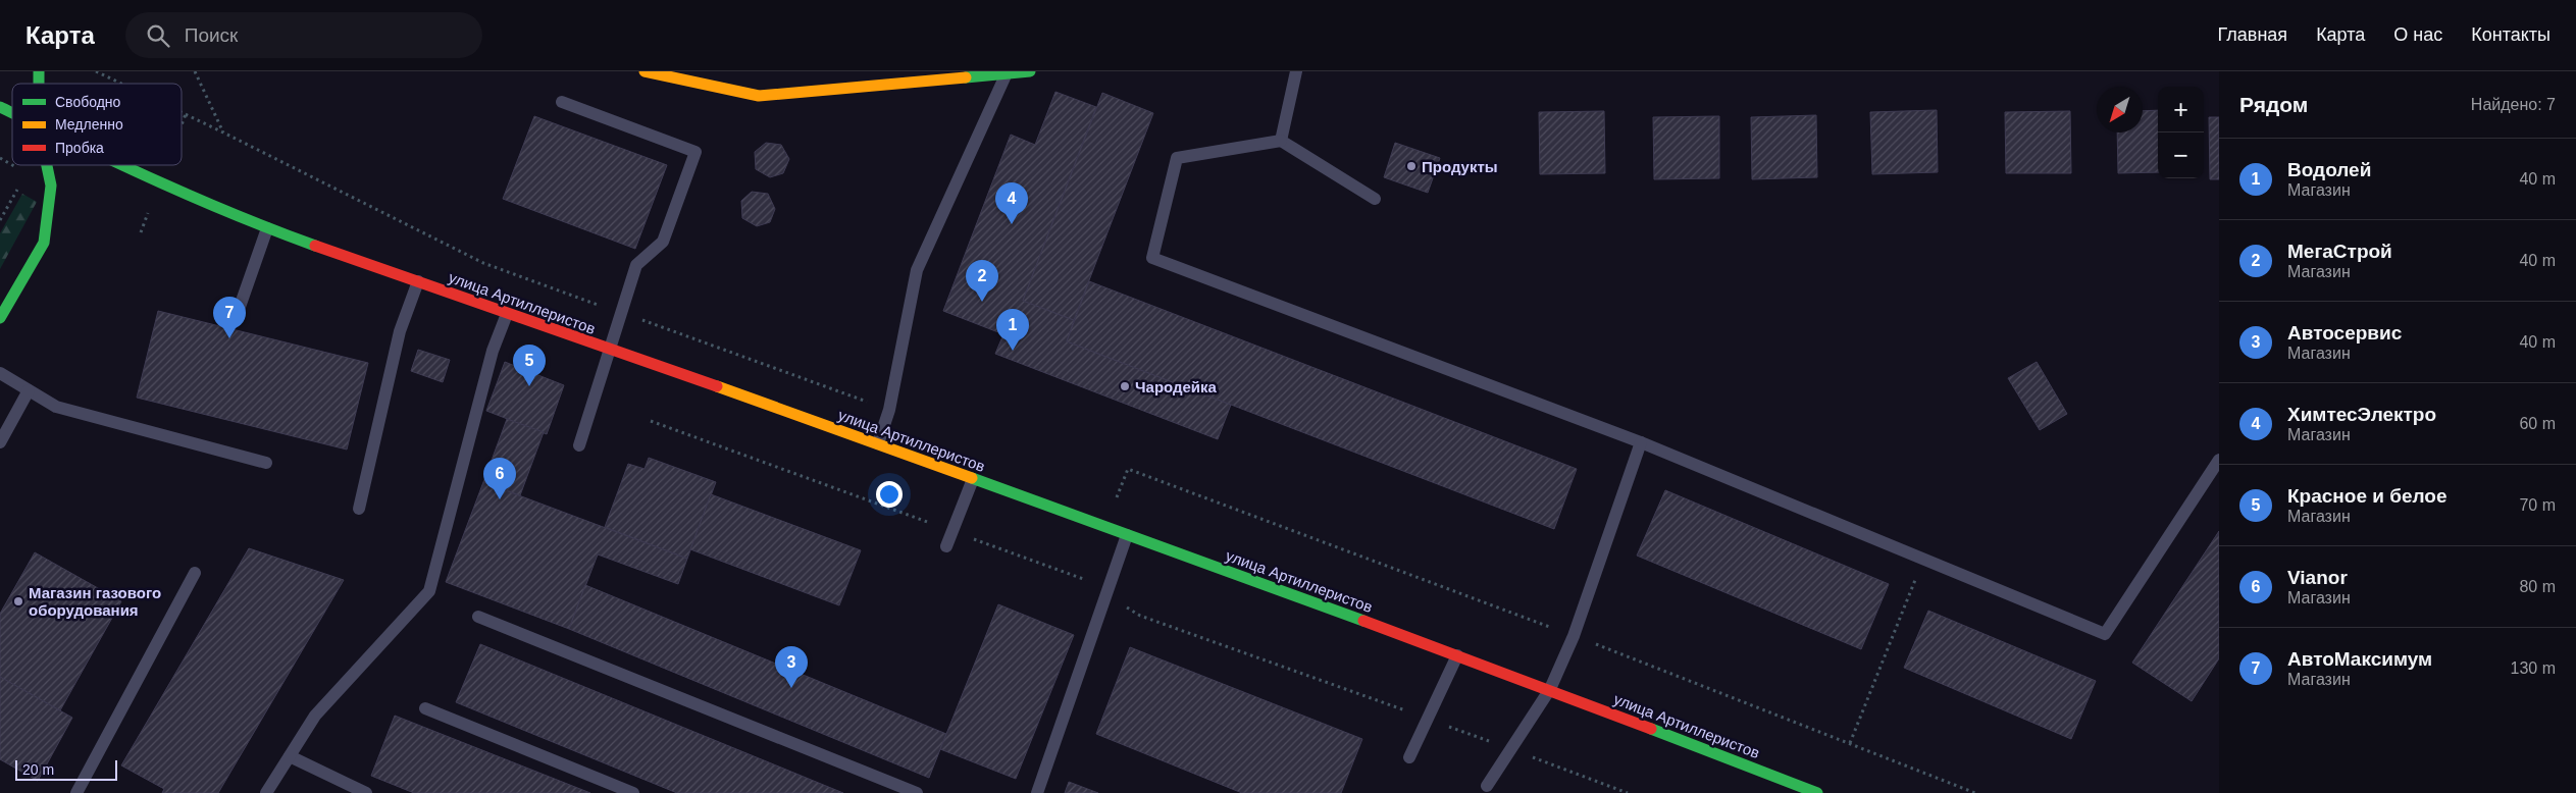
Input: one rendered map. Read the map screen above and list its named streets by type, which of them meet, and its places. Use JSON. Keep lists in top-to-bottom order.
{
  "streets": {
    "street": ["улица Артиллеристов"]
  },
  "places": ["Продукты", "Чародейка", "Магазин газового оборудования"],
  "legend": ["Свободно", "Медленно", "Пробка"],
  "scale_bar": "20 m",
  "north": "bottom left",
  "page": {
    "header": "Карта",
    "search": "Поиск",
    "nav": [
      "Главная",
      "Карта",
      "О нас",
      "Контакты"
    ],
    "heading": ["Рядом", "Найдено: 7"],
    "map_buttons": ["+", "−"],
    "list": [
      {
        "mark": "1",
        "name": "Водолей",
        "note": "Магазин",
        "value": "40 m"
      },
      {
        "mark": "2",
        "name": "МегаСтрой",
        "note": "Магазин",
        "value": "40 m"
      },
      {
        "mark": "3",
        "name": "Автосервис",
        "note": "Магазин",
        "value": "40 m"
      },
      {
        "mark": "4",
        "name": "ХимтесЭлектро",
        "note": "Магазин",
        "value": "60 m"
      },
      {
        "mark": "5",
        "name": "Красное и белое",
        "note": "Магазин",
        "value": "70 m"
      },
      {
        "mark": "6",
        "name": "Vianor",
        "note": "Магазин",
        "value": "80 m"
      },
      {
        "mark": "7",
        "name": "АвтоМаксимум",
        "note": "Магазин",
        "value": "130 m"
      }
    ],
    "pins": [
      "4",
      "2",
      "7",
      "1",
      "5",
      "6",
      "3"
    ],
    "scale": "20 m"
  }
}
